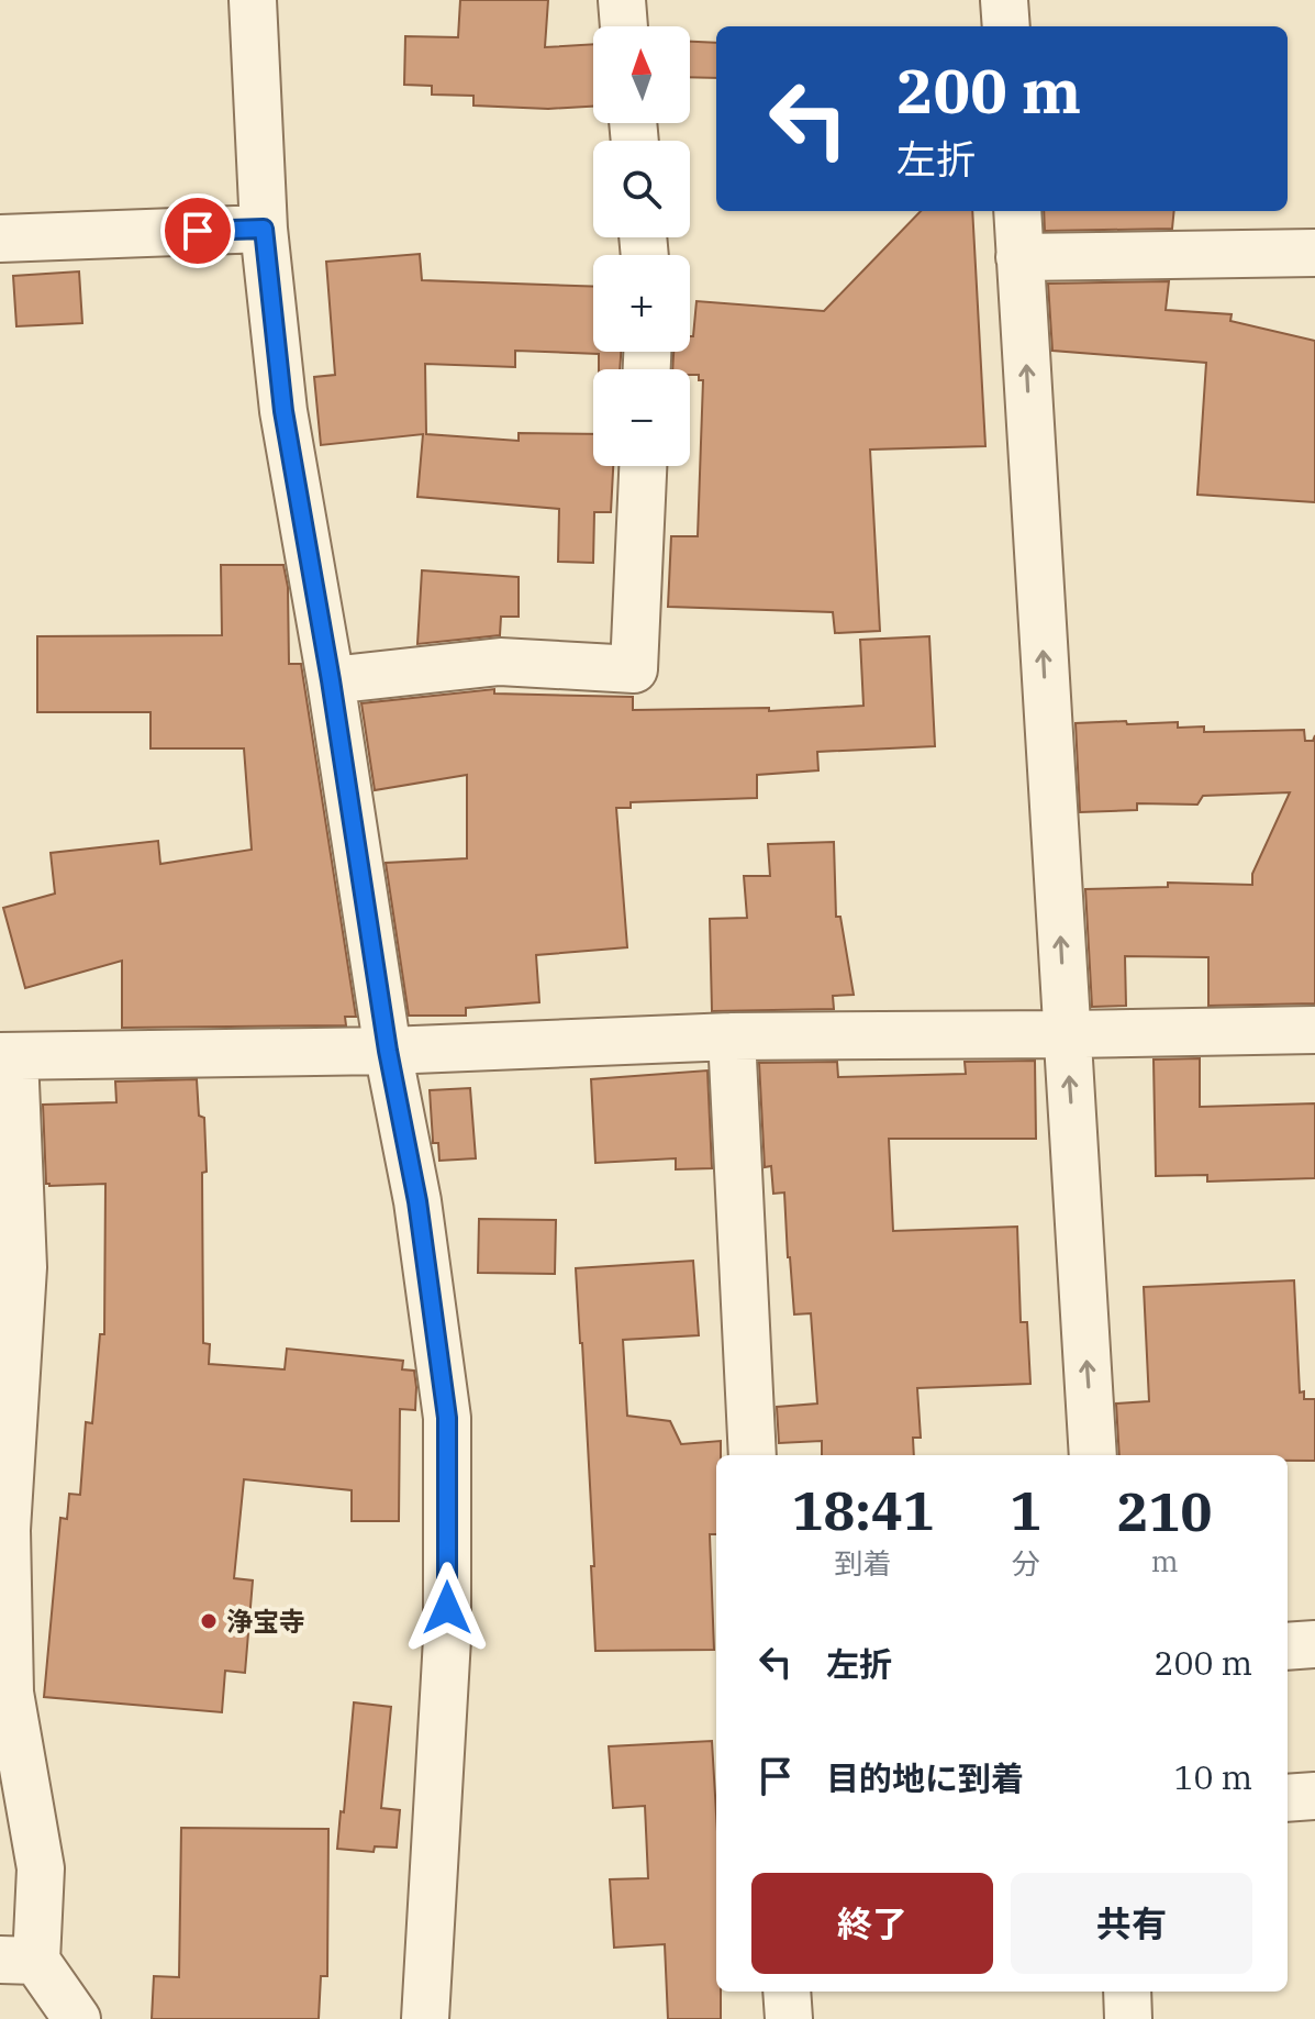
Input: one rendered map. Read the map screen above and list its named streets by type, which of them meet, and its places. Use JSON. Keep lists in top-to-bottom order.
{
  "places": ["浄宝寺"],
  "north": "top",
  "page": {
    "map_buttons": ["+", "−"],
    "turn": ["200 m", "左折"],
    "eta": [
      "18:41",
      "到着",
      "1",
      "分",
      "210",
      "m"
    ],
    "list": [
      {
        "name": "左折",
        "value": "200 m"
      },
      {
        "name": "目的地に到着",
        "value": "10 m"
      }
    ],
    "buttons": ["終了", "共有"]
  }
}
